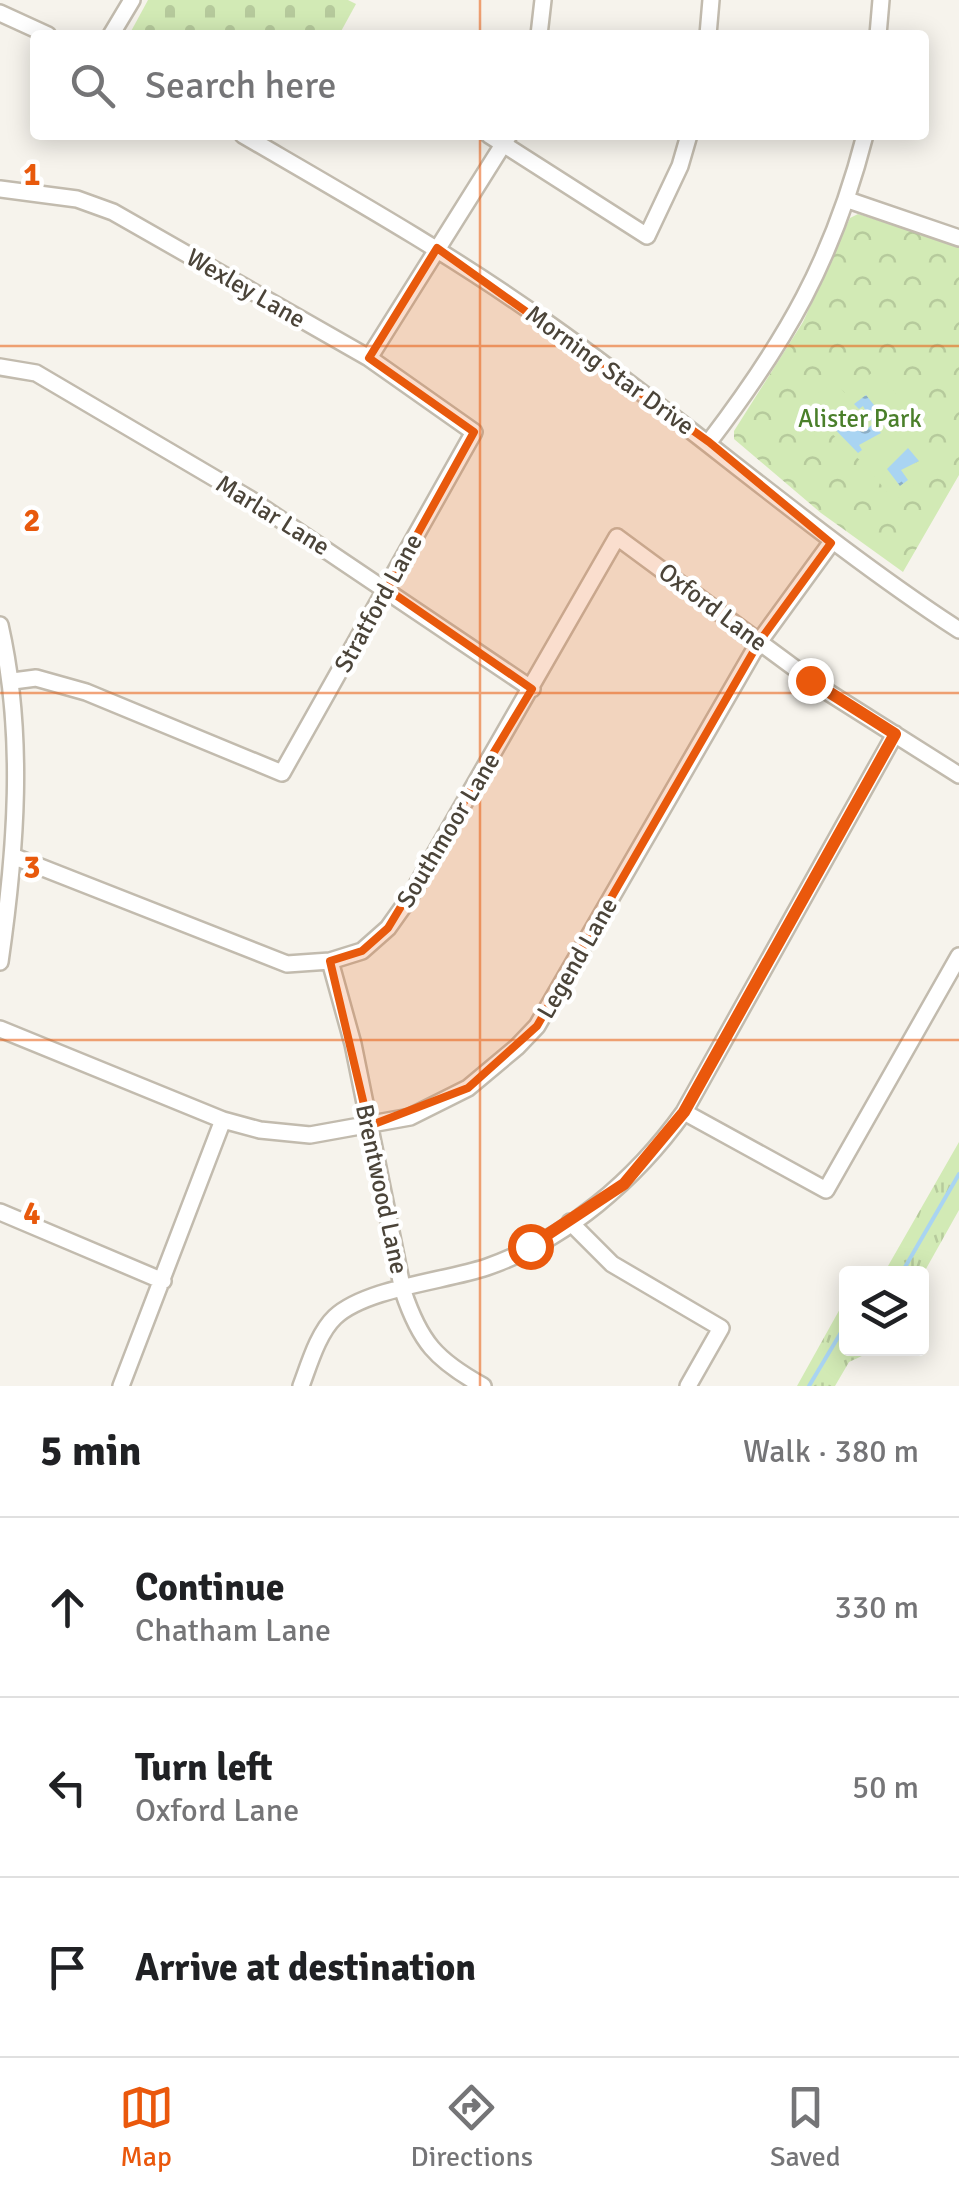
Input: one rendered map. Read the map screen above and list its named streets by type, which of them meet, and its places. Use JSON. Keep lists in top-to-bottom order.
{
  "streets": {
    "street": [
      "Wexley Lane",
      "Morning Star Drive",
      "Marlar Lane",
      "Stratford Lane",
      "Oxford Lane",
      "Southmoor Lane",
      "Legend Lane",
      "Brentwood Lane"
    ]
  },
  "crossings": [
    ["Wexley Lane", "Stratford Lane"],
    ["Morning Star Drive", "Legend Lane"],
    ["Marlar Lane", "Stratford Lane"],
    ["Marlar Lane", "Southmoor Lane"],
    ["Oxford Lane", "Southmoor Lane"],
    ["Oxford Lane", "Legend Lane"],
    ["Southmoor Lane", "Brentwood Lane"],
    ["Legend Lane", "Brentwood Lane"]
  ],
  "parks": ["Alister Park"],
  "page": {
    "search": "Search here",
    "heading": ["5 min", "Walk · 380 m"],
    "list": [
      ["Continue", "Chatham Lane", "330 m"],
      ["Turn left", "Oxford Lane", "50 m"],
      "Arrive at destination"
    ],
    "nav": ["Map", "Directions", "Saved"]
  },
  "grid": {
    "rows": [
      "1",
      "2",
      "3",
      "4"
    ]
  }
}
